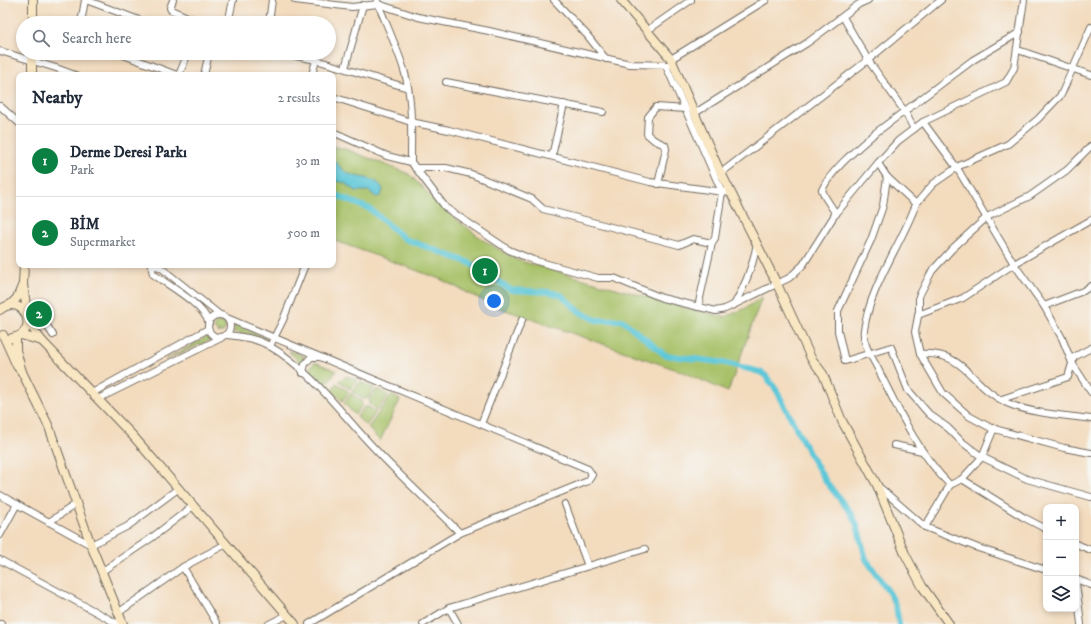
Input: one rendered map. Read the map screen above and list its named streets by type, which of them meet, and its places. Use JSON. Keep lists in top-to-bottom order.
{
  "page": {
    "search": "Search here",
    "heading": ["Nearby", "2 results"],
    "list": [
      {
        "mark": "1",
        "name": "Derme Deresi Parkı",
        "note": "Park",
        "value": "30 m"
      },
      {
        "mark": "2",
        "name": "BİM",
        "note": "Supermarket",
        "value": "500 m"
      }
    ],
    "pins": ["1", "2"],
    "map_buttons": ["+", "−"]
  }
}
